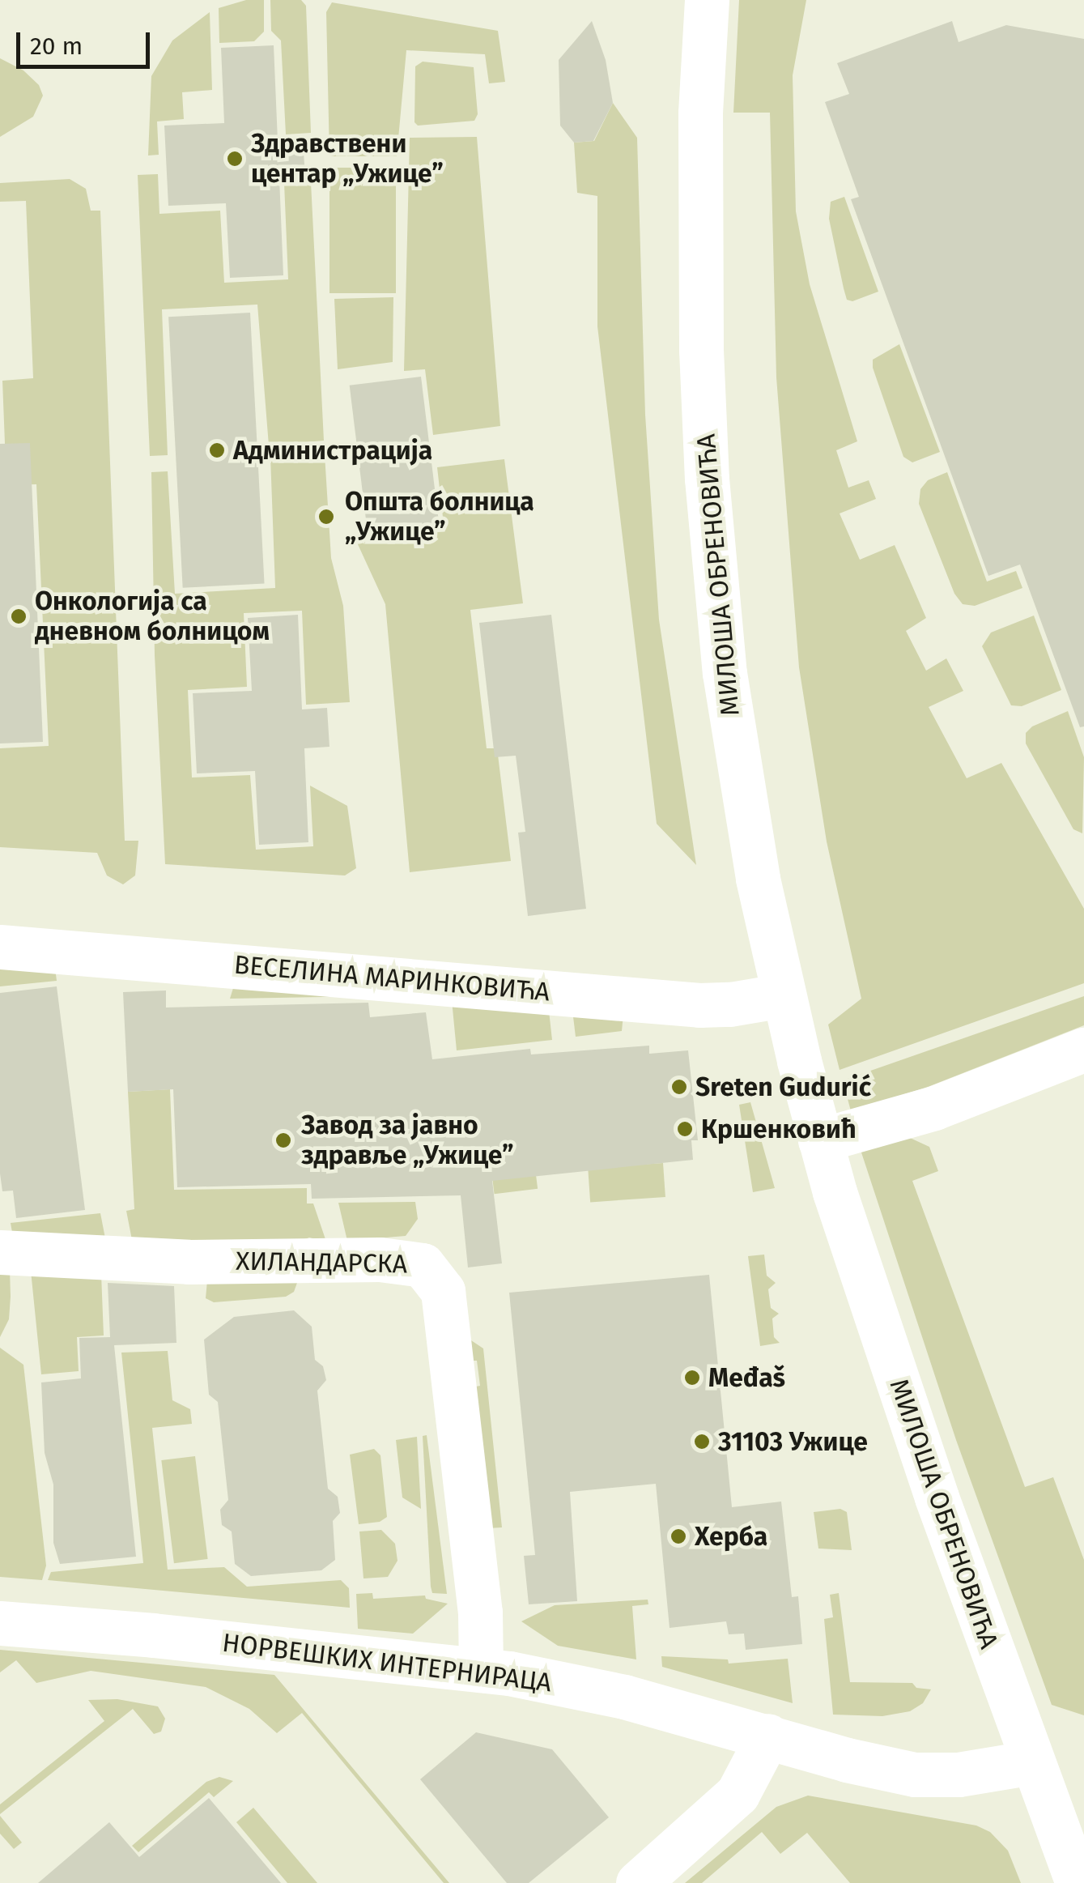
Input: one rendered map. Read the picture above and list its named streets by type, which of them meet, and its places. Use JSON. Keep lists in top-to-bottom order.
{
  "streets": {
    "street": [
      "МИЛОША ОБРЕНОВИЋА",
      "ВЕСЕЛИНА МАРИНКОВИЋА",
      "ХИЛАНДАРСКА",
      "НОРВЕШКИХ ИНТЕРНИРАЦА"
    ]
  },
  "crossings": [
    ["МИЛОША ОБРЕНОВИЋА", "ВЕСЕЛИНА МАРИНКОВИЋА"],
    ["МИЛОША ОБРЕНОВИЋА", "НОРВЕШКИХ ИНТЕРНИРАЦА"],
    ["ХИЛАНДАРСКА", "НОРВЕШКИХ ИНТЕРНИРАЦА"]
  ],
  "places": [
    "Здравствени центар „Ужице”",
    "Администрација",
    "Општа болница „Ужице”",
    "Онкологија са дневном болницом",
    "Sreten Gudurić",
    "Кршенковић",
    "Завод за јавно здравље „Ужице”",
    "Međaš",
    "31103 Ужице",
    "Херба"
  ],
  "scale_bar": "20 m"
}
